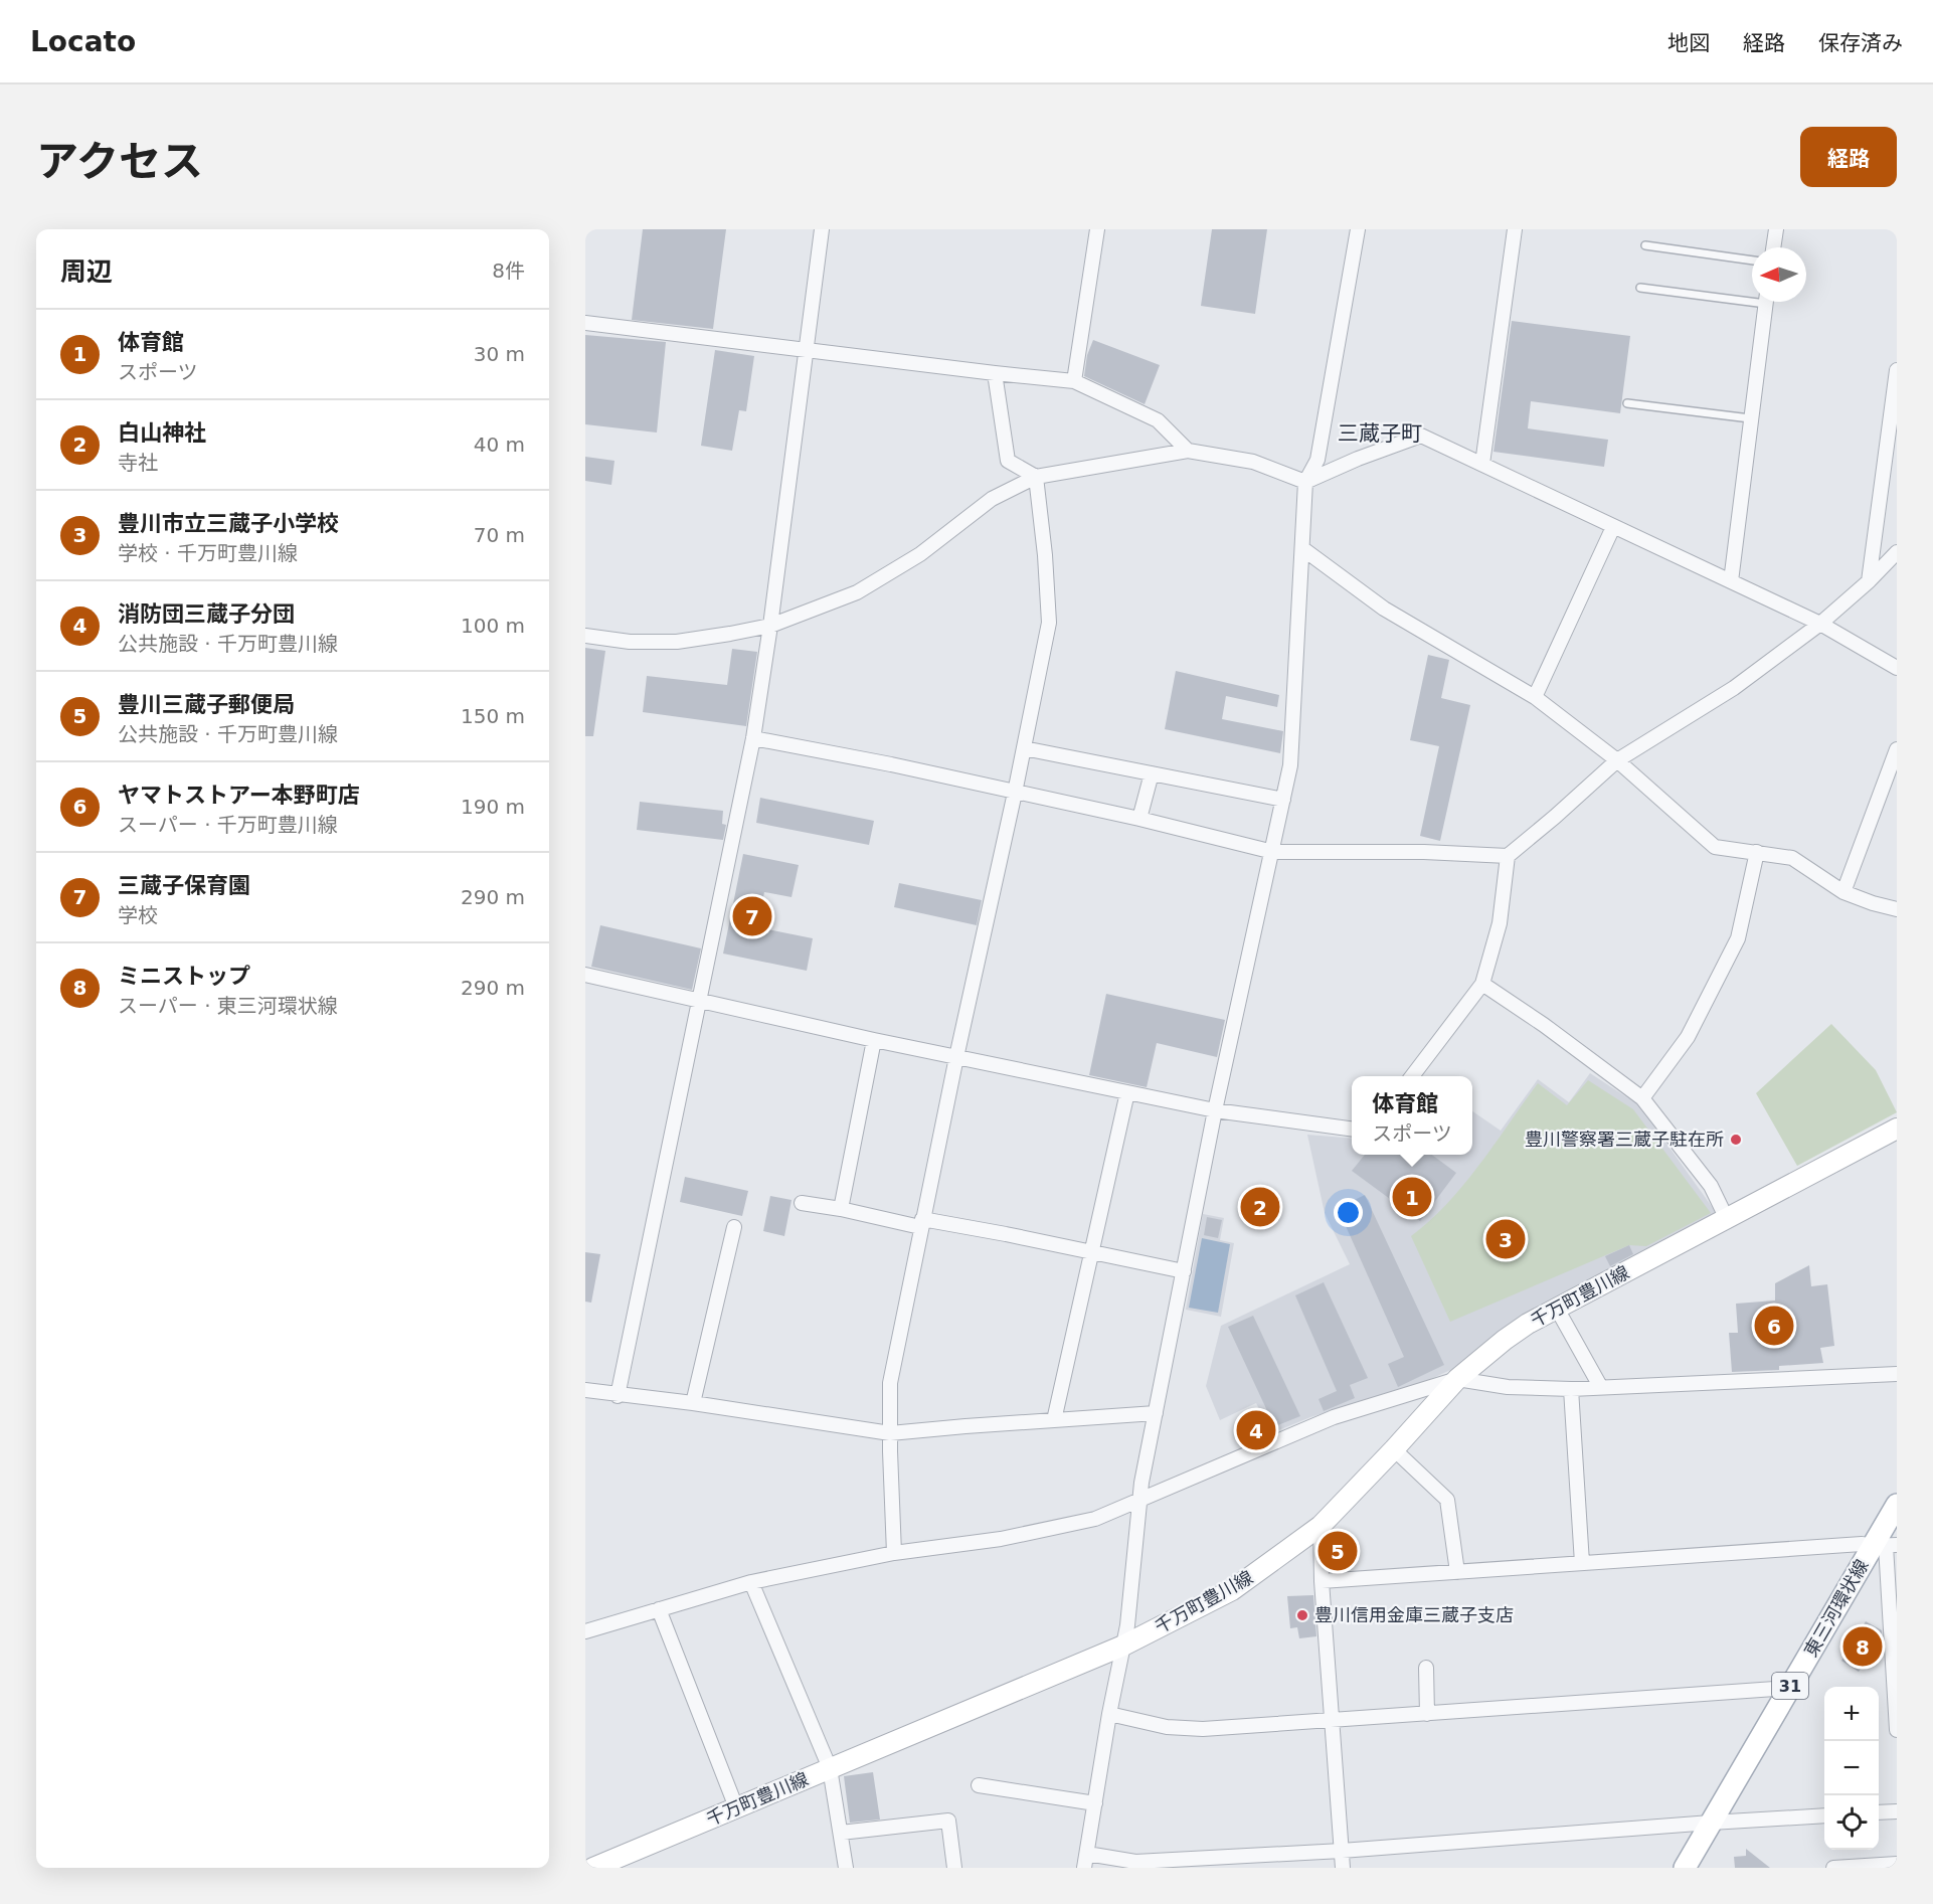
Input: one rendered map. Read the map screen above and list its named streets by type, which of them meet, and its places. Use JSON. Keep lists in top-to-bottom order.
{
  "streets": {
    "main road": ["千万町豊川線", "東三河環状線", "31"]
  },
  "districts": ["三蔵子町"],
  "places": ["豊川警察署三蔵子駐在所", "豊川信用金庫三蔵子支店"],
  "north": "left",
  "page": {
    "header": "Locato",
    "nav": ["地図", "経路", "保存済み"],
    "title": "アクセス",
    "buttons": "経路",
    "heading": ["周辺", "8件"],
    "list": [
      {
        "mark": "1",
        "name": "体育館",
        "note": "スポーツ",
        "value": "30 m"
      },
      {
        "mark": "2",
        "name": "白山神社",
        "note": "寺社",
        "value": "40 m"
      },
      {
        "mark": "3",
        "name": "豊川市立三蔵子小学校",
        "note": "学校 · 千万町豊川線",
        "value": "70 m"
      },
      {
        "mark": "4",
        "name": "消防団三蔵子分団",
        "note": "公共施設 · 千万町豊川線",
        "value": "100 m"
      },
      {
        "mark": "5",
        "name": "豊川三蔵子郵便局",
        "note": "公共施設 · 千万町豊川線",
        "value": "150 m"
      },
      {
        "mark": "6",
        "name": "ヤマトストアー本野町店",
        "note": "スーパー · 千万町豊川線",
        "value": "190 m"
      },
      {
        "mark": "7",
        "name": "三蔵子保育園",
        "note": "学校",
        "value": "290 m"
      },
      {
        "mark": "8",
        "name": "ミニストップ",
        "note": "スーパー · 東三河環状線",
        "value": "290 m"
      }
    ],
    "pins": [
      "7",
      "1",
      "2",
      "3",
      "6",
      "4",
      "5",
      "8"
    ],
    "popup": ["体育館", "スポーツ"],
    "map_buttons": ["+", "−"]
  }
}
